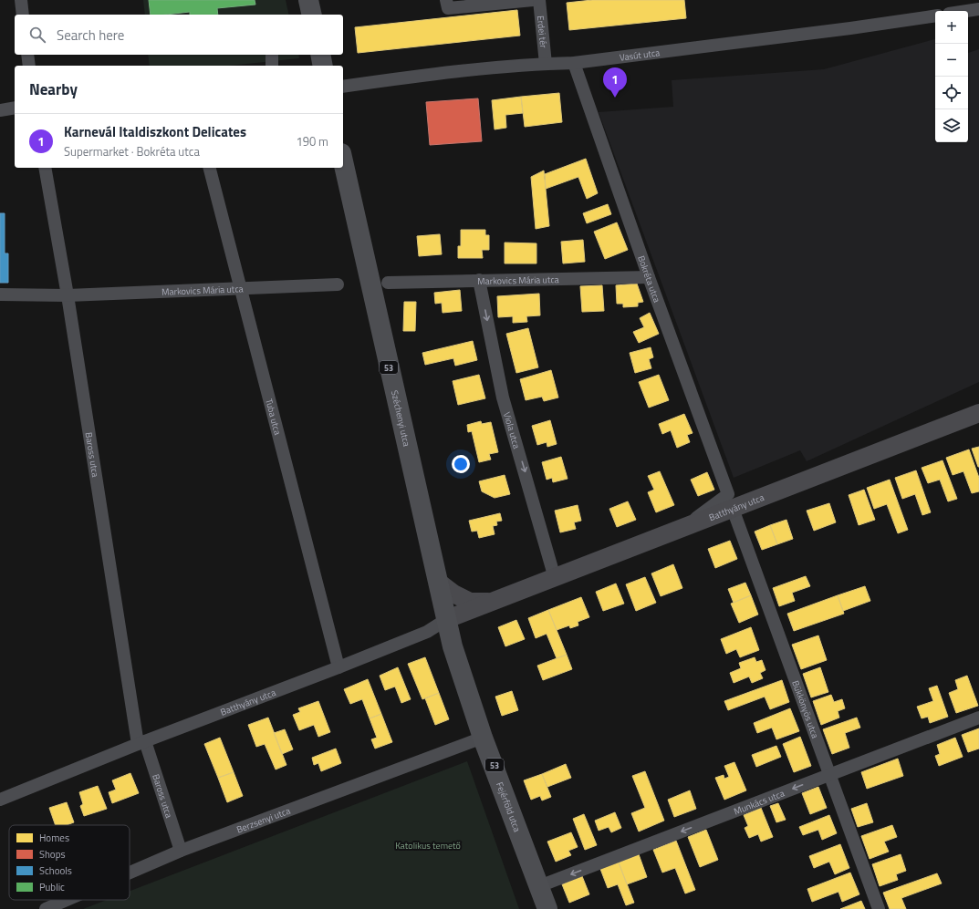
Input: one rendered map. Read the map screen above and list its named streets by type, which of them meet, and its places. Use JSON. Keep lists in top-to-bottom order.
{
  "streets": {
    "main road": [
      "53",
      "Széchenyi utca",
      "Batthyány utca",
      "Fejérföld utca"
    ],
    "street": [
      "Erdei tér",
      "Vasút utca",
      "Bokréta utca",
      "Markovics Mária utca",
      "Tuba utca",
      "Viola utca",
      "Baross utca",
      "Bükkönyös utca",
      "Munkács utca",
      "Berzsenyi utca"
    ]
  },
  "crossings": [
    ["Erdei tér", "Vasút utca"],
    ["Vasút utca", "Bokréta utca"],
    ["Bokréta utca", "Markovics Mária utca"],
    ["Bokréta utca", "Batthyány utca"],
    ["Bokréta utca", "Bükkönyös utca"],
    ["Markovics Mária utca", "Tuba utca"],
    ["Markovics Mária utca", "Viola utca"],
    ["Markovics Mária utca", "Baross utca"],
    ["Tuba utca", "Batthyány utca"],
    ["Széchenyi utca", "Batthyány utca"],
    ["Széchenyi utca", "Fejérföld utca"],
    ["Viola utca", "Batthyány utca"],
    ["Baross utca", "Batthyány utca"],
    ["Baross utca", "Berzsenyi utca"],
    ["Batthyány utca", "Bükkönyös utca"],
    ["Batthyány utca", "Fejérföld utca"],
    ["Bükkönyös utca", "Munkács utca"],
    ["Munkács utca", "Fejérföld utca"],
    ["Fejérföld utca", "Berzsenyi utca"]
  ],
  "one_way": ["Viola utca", "Munkács utca"],
  "parks": ["Katolikus temető"],
  "legend": [
    "Homes",
    "Shops",
    "Schools",
    "Public"
  ],
  "page": {
    "map_buttons": ["+", "−"],
    "search": "Search here",
    "heading": "Nearby",
    "pins": "1",
    "list": [
      {
        "mark": "1",
        "name": "Karnevál Italdiszkont Delicates",
        "note": "Supermarket · Bokréta utca",
        "value": "190 m"
      }
    ]
  }
}
